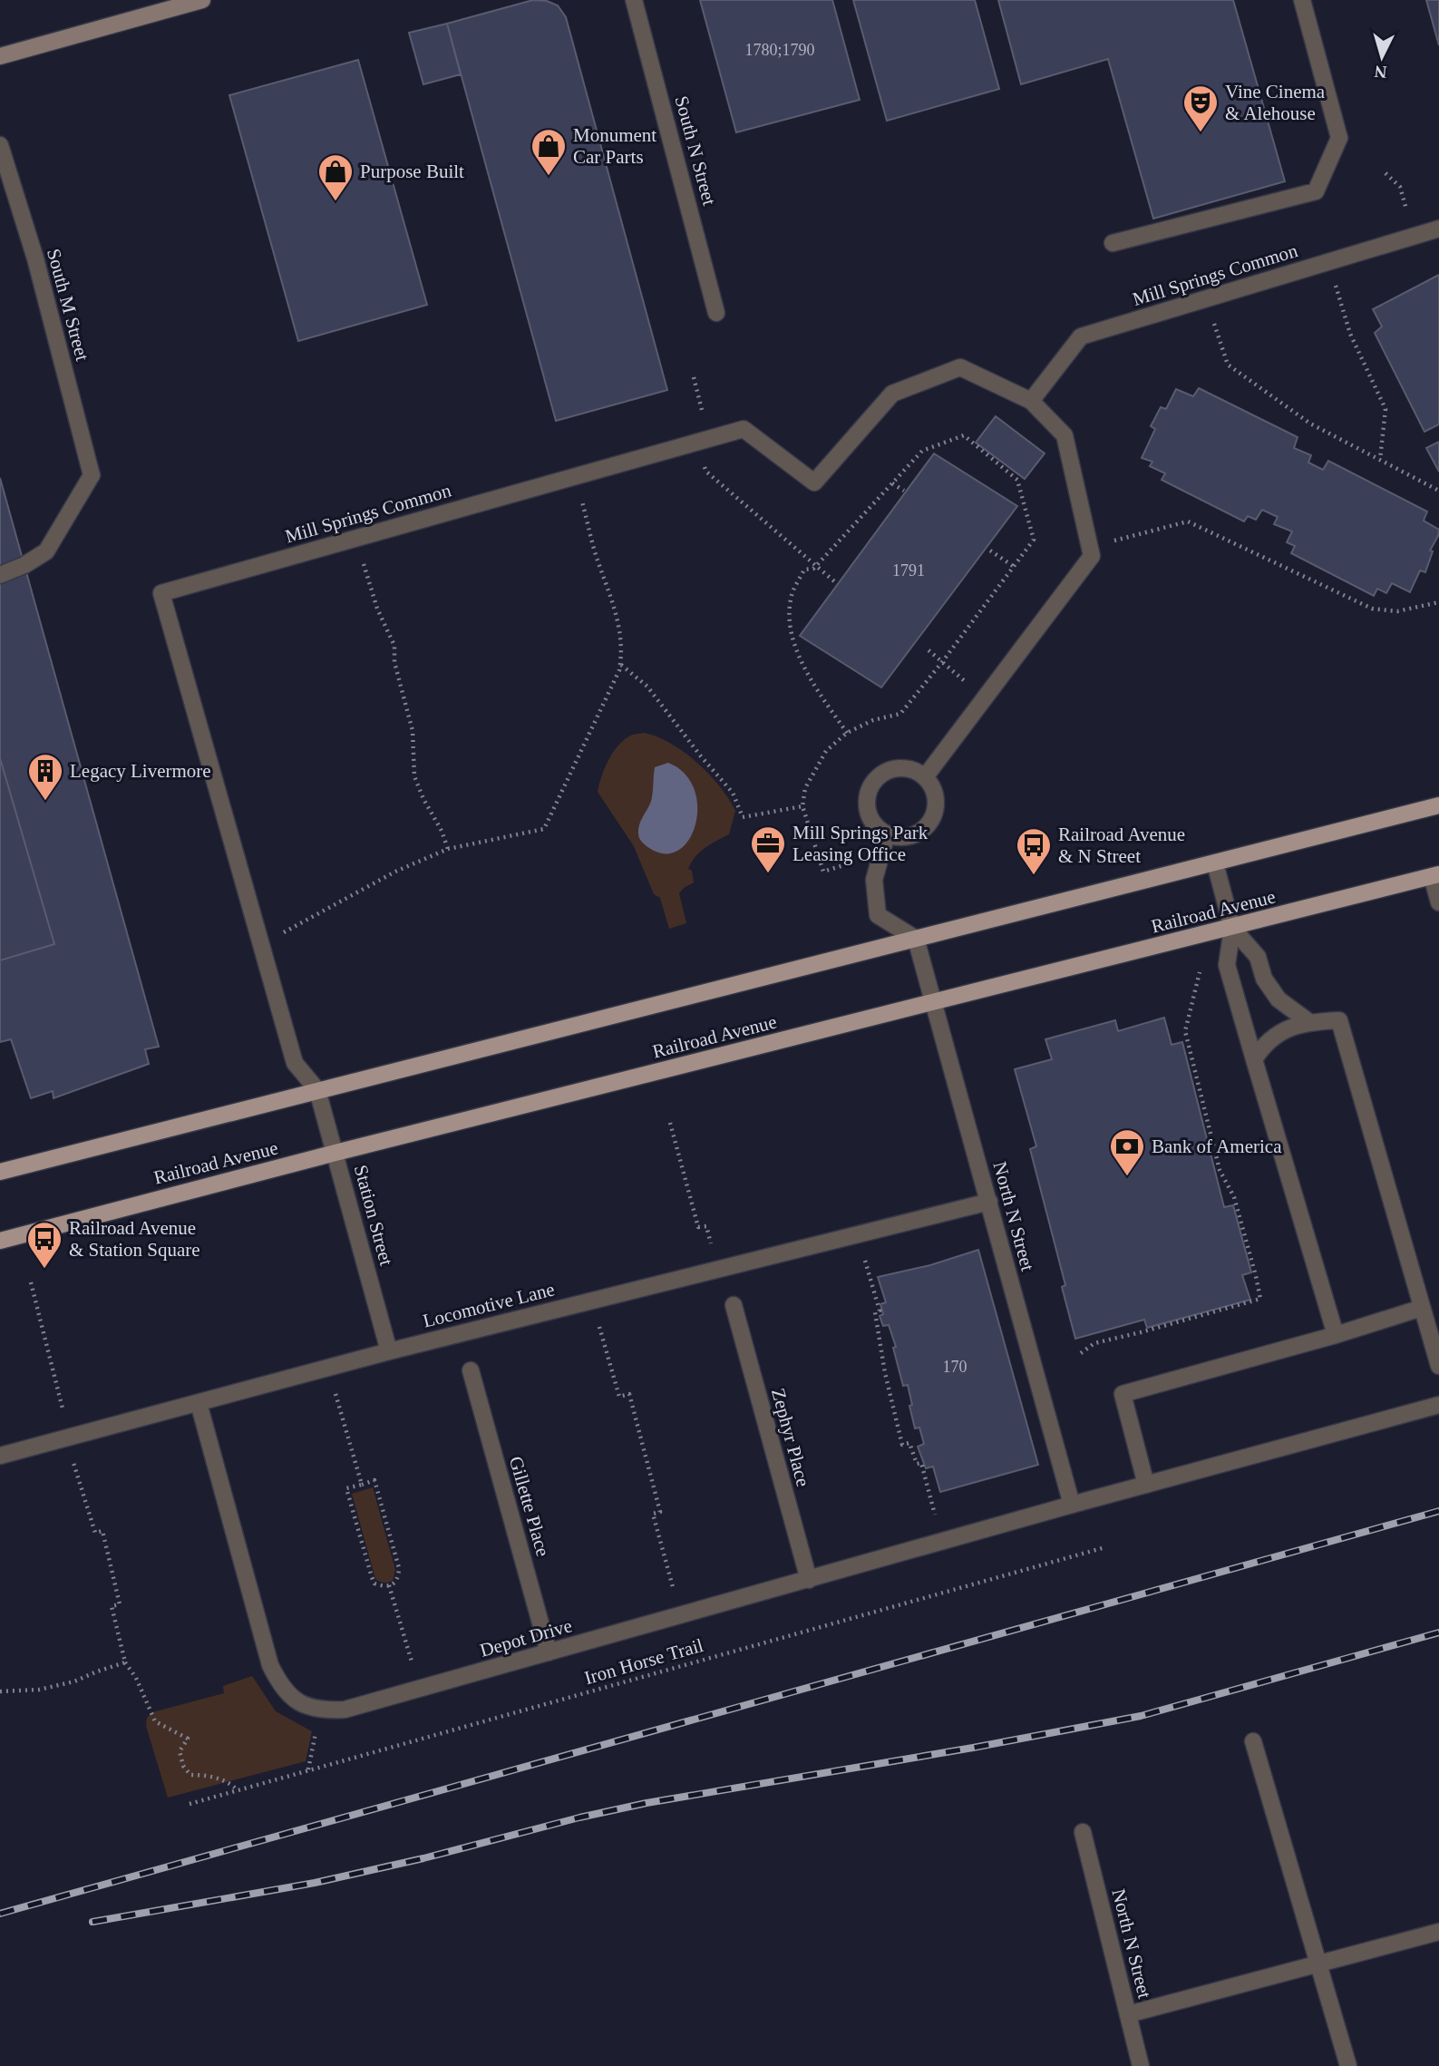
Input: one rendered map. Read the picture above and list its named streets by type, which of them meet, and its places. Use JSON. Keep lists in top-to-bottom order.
{
  "streets": {
    "main road": ["Railroad Avenue"],
    "street": [
      "South N Street",
      "Mill Springs Common",
      "South M Street",
      "Station Street",
      "North N Street",
      "Locomotive Lane",
      "Zephyr Place",
      "Gillette Place",
      "Depot Drive"
    ],
    "path": ["Iron Horse Trail"]
  },
  "crossings": [
    ["Mill Springs Common", "Station Street"],
    ["Railroad Avenue", "Station Street"],
    ["Railroad Avenue", "North N Street"],
    ["Station Street", "Locomotive Lane"],
    ["North N Street", "Locomotive Lane"],
    ["North N Street", "Depot Drive"],
    ["Locomotive Lane", "Depot Drive"],
    ["Zephyr Place", "Depot Drive"],
    ["Gillette Place", "Depot Drive"]
  ],
  "places": {
    "theatre": ["Vine Cinema & Alehouse"],
    "shop": ["Monument Car Parts", "Purpose Built"],
    "building": ["Legacy Livermore"],
    "office": ["Mill Springs Park Leasing Office"],
    "bus stop": ["Railroad Avenue & N Street", "Railroad Avenue & Station Square"],
    "bank": ["Bank of America"]
  },
  "house_numbers": ["1780;1790", "1791", "170"],
  "north": "bottom"
}
